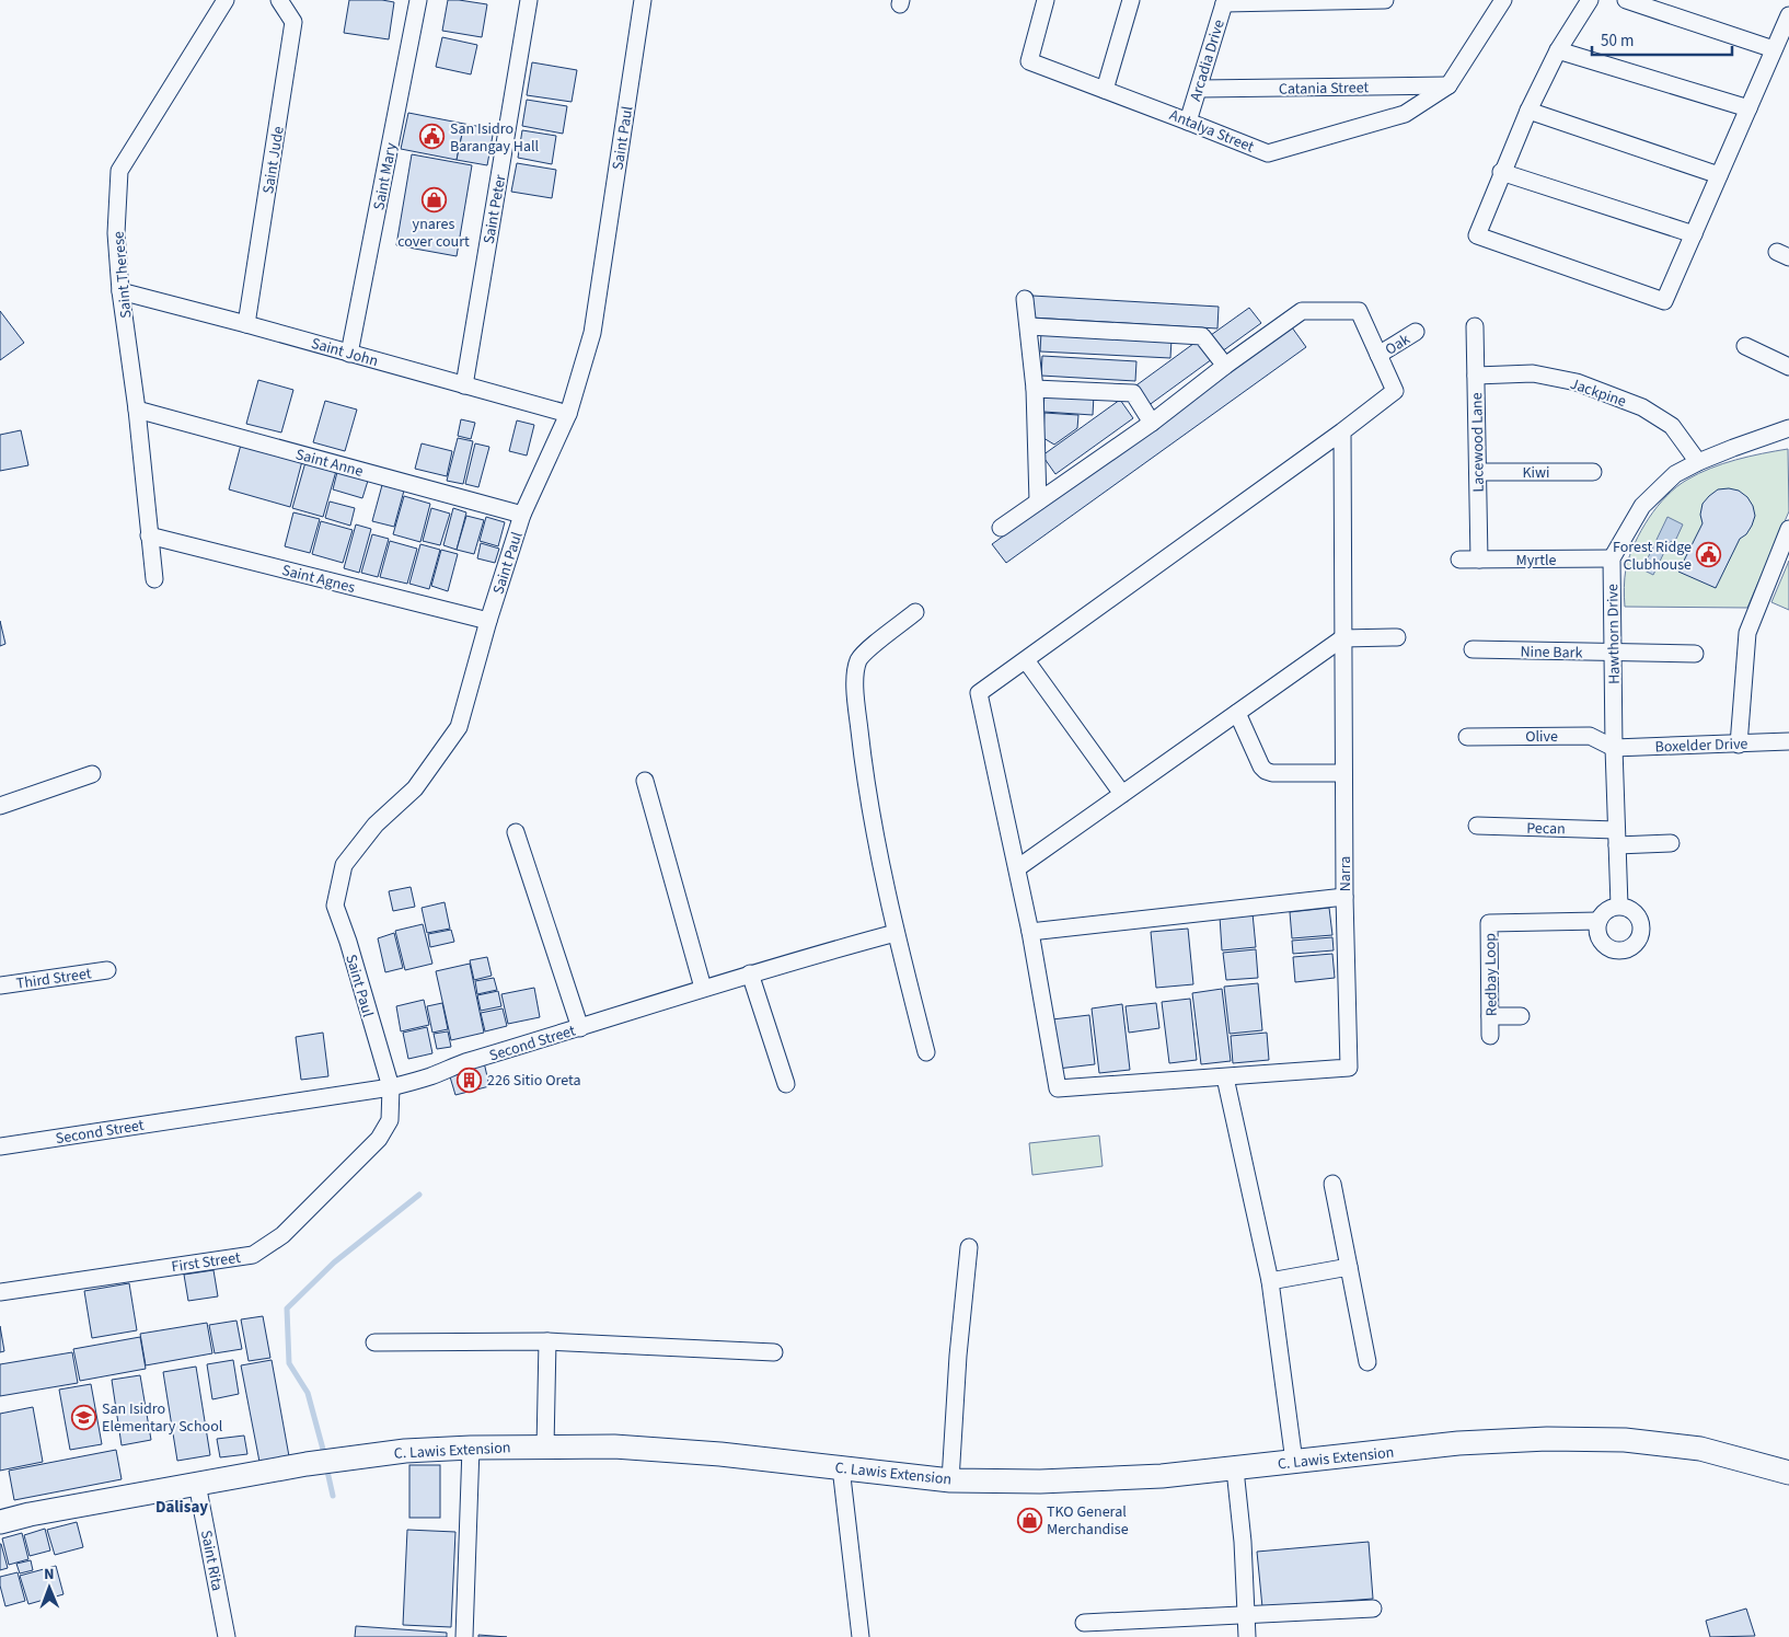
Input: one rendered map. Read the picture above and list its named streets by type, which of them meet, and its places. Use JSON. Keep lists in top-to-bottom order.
{
  "streets": {
    "street": [
      "Arcadia Drive",
      "Catania Street",
      "Antalya Street",
      "Saint Paul",
      "Saint Jude",
      "Saint Mary",
      "Saint Peter",
      "Saint Therese",
      "Oak",
      "Saint John",
      "Jackpine",
      "Lacewood Lane",
      "Saint Anne",
      "Kiwi",
      "Myrtle",
      "Saint Agnes",
      "Hawthorn Drive",
      "Nine Bark",
      "Olive",
      "Boxelder Drive",
      "Pecan",
      "Narra",
      "Redbay Loop",
      "Third Street",
      "Second Street",
      "First Street",
      "C. Lawis Extension",
      "Saint Rita"
    ]
  },
  "crossings": [
    ["Arcadia Drive", "Catania Street"],
    ["Arcadia Drive", "Antalya Street"],
    ["Catania Street", "Antalya Street"],
    ["Saint Paul", "Saint John"],
    ["Saint Paul", "Saint Anne"],
    ["Saint Paul", "Saint Agnes"],
    ["Saint Paul", "Second Street"],
    ["Saint Paul", "First Street"],
    ["Saint Jude", "Saint John"],
    ["Saint Mary", "Saint John"],
    ["Saint Peter", "Saint John"],
    ["Saint Therese", "Saint John"],
    ["Saint Therese", "Saint Anne"],
    ["Saint Therese", "Saint Agnes"],
    ["Jackpine", "Lacewood Lane"],
    ["Lacewood Lane", "Kiwi"],
    ["Lacewood Lane", "Myrtle"],
    ["Myrtle", "Hawthorn Drive"],
    ["Hawthorn Drive", "Nine Bark"],
    ["Hawthorn Drive", "Olive"],
    ["Hawthorn Drive", "Boxelder Drive"],
    ["Hawthorn Drive", "Pecan"],
    ["Hawthorn Drive", "Redbay Loop"],
    ["Olive", "Boxelder Drive"],
    ["Second Street", "First Street"],
    ["C. Lawis Extension", "Saint Rita"]
  ],
  "districts": ["Dalisay"],
  "places": {
    "public building": ["San Isidro Barangay Hall", "Forest Ridge Clubhouse"],
    "shop": ["ynares cover court", "TKO General Merchandise"],
    "building": ["226 Sitio Oreta"],
    "school or university": ["San Isidro Elementary School"]
  },
  "scale_bar": "50 m",
  "north": "top"
}
